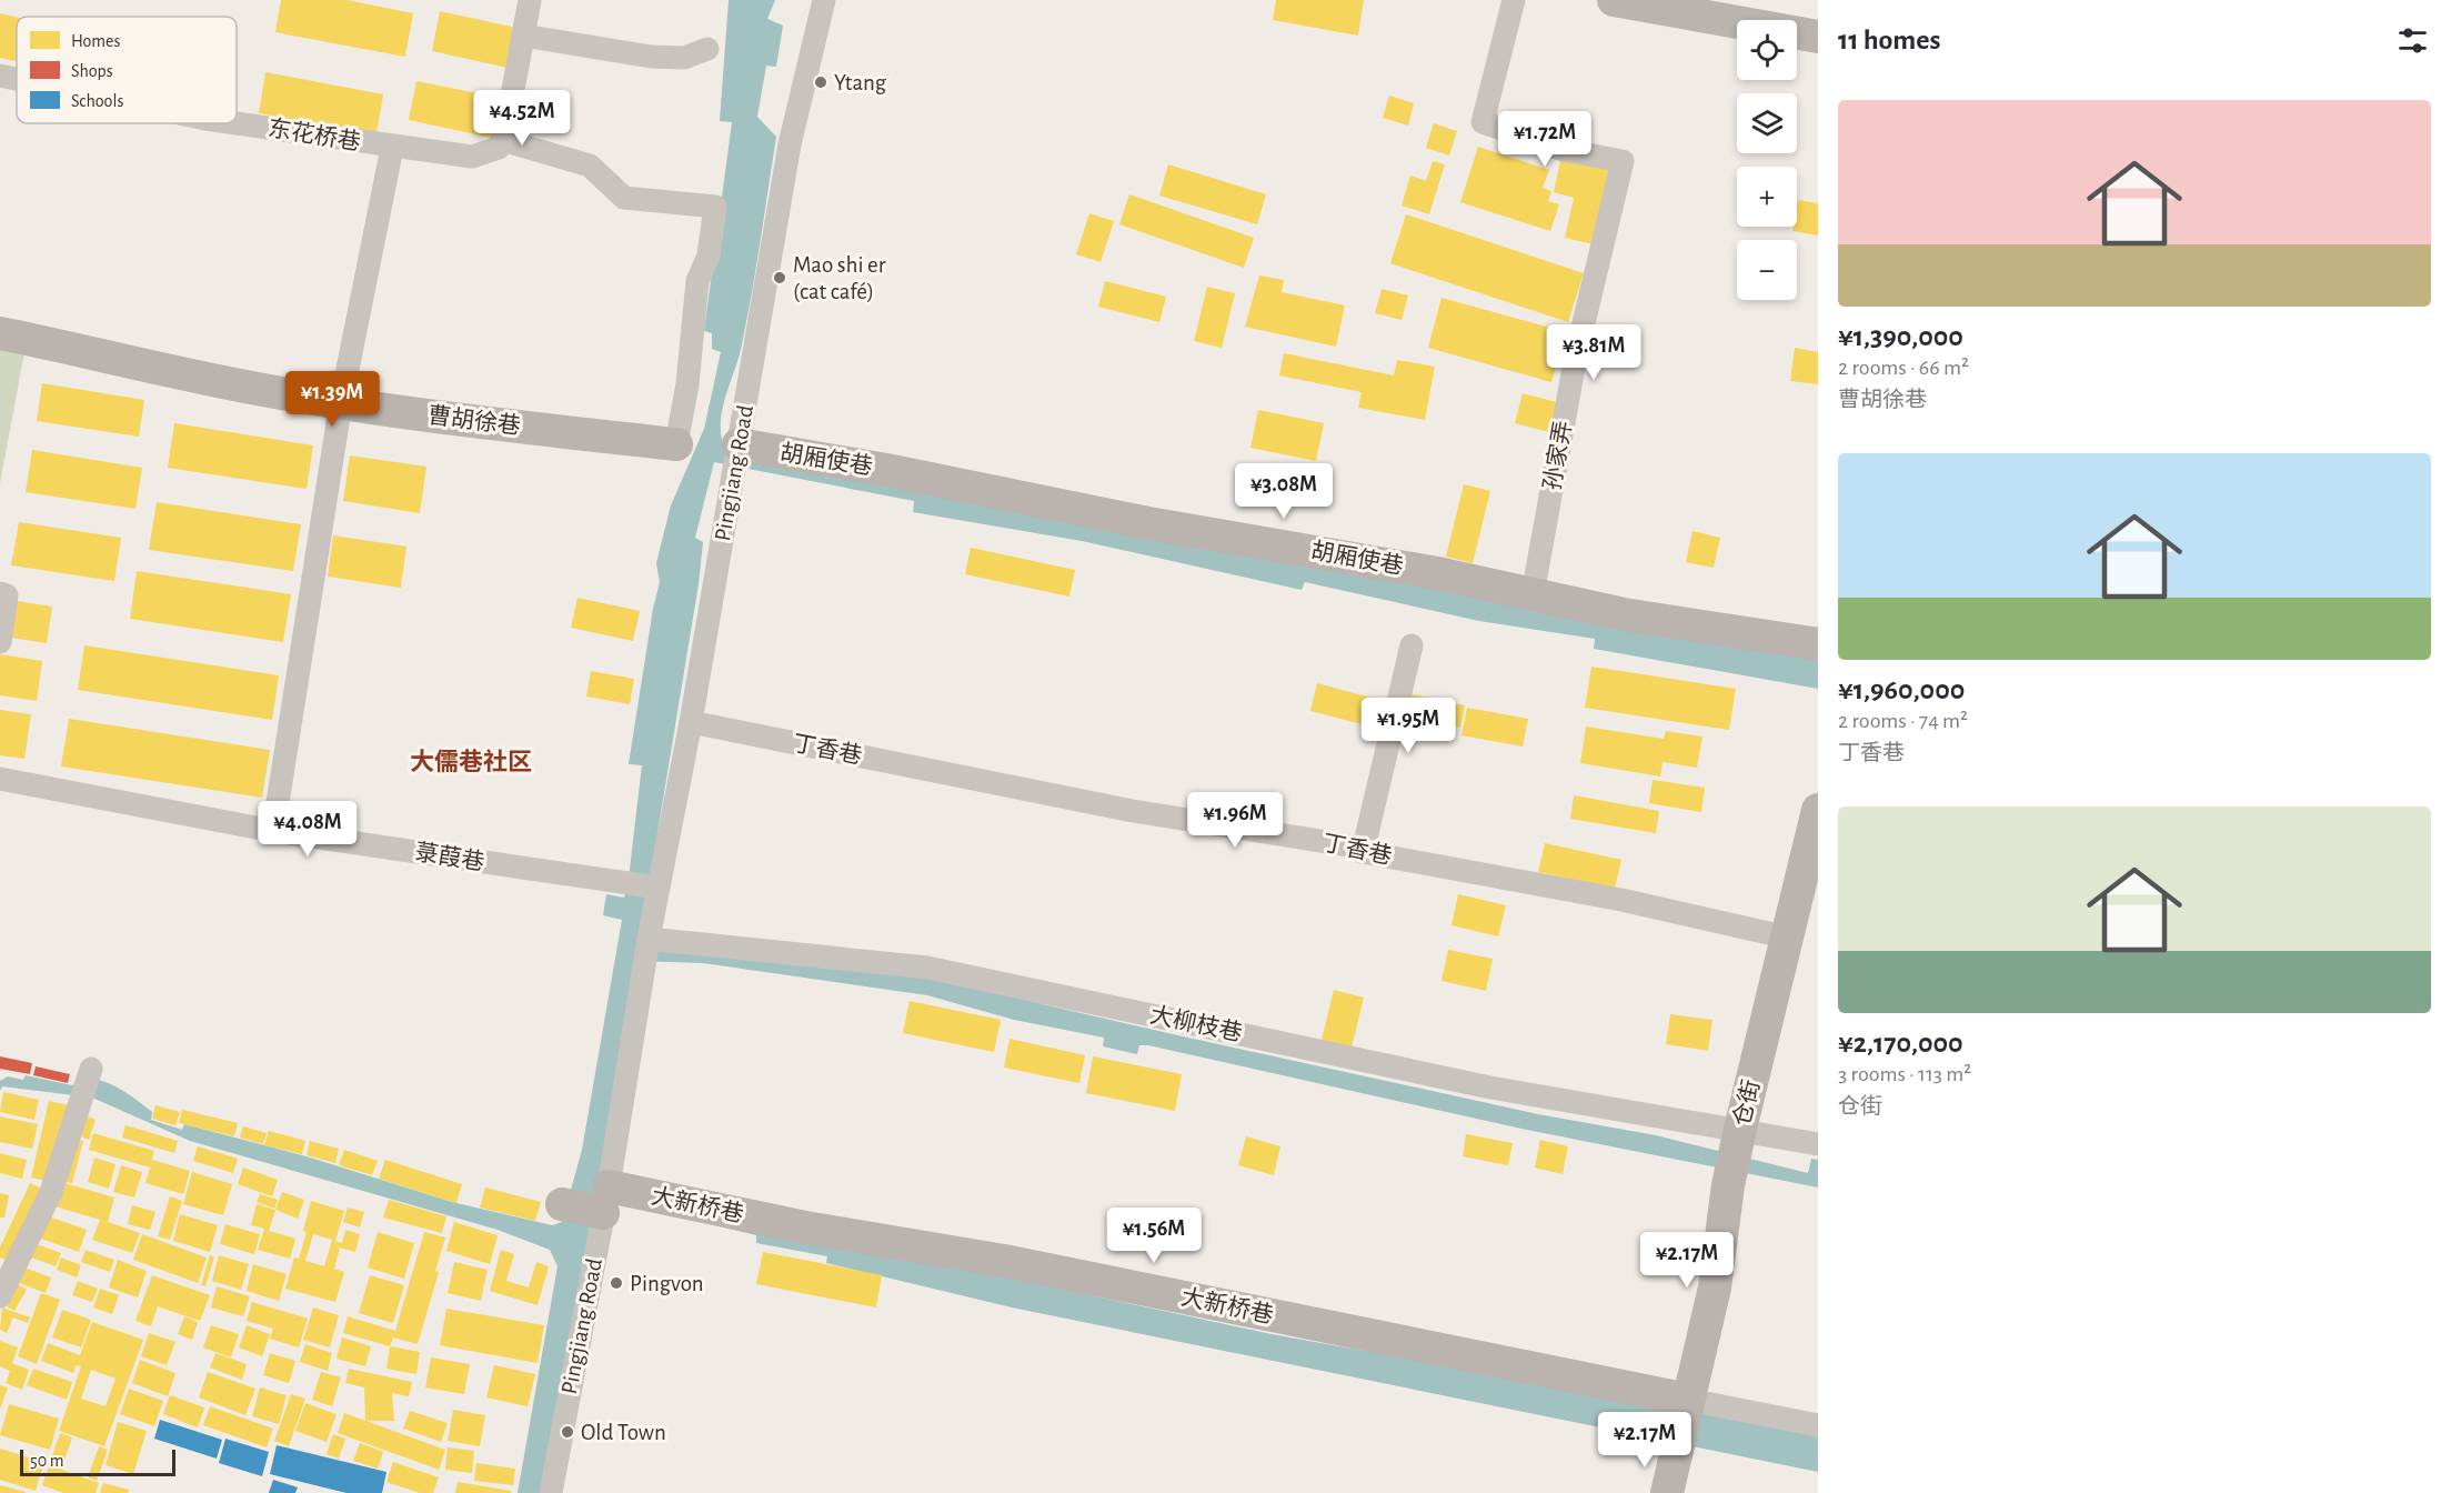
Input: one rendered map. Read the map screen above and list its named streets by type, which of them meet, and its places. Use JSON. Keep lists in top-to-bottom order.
{
  "streets": {
    "street": [
      "东花桥巷",
      "曹胡徐巷",
      "孙家弄",
      "胡厢使巷",
      "Pingjiang Road",
      "丁香巷",
      "菉葭巷",
      "大柳枝巷",
      "仓街",
      "大新桥巷"
    ]
  },
  "crossings": [
    ["孙家弄", "胡厢使巷"],
    ["胡厢使巷", "Pingjiang Road"],
    ["Pingjiang Road", "丁香巷"],
    ["Pingjiang Road", "菉葭巷"],
    ["Pingjiang Road", "大柳枝巷"],
    ["Pingjiang Road", "大新桥巷"],
    ["丁香巷", "仓街"],
    ["大柳枝巷", "仓街"],
    ["仓街", "大新桥巷"]
  ],
  "districts": ["大儒巷社区"],
  "places": [
    "Ytang",
    "Mao shi er (cat café)",
    "Pingvon",
    "Old Town"
  ],
  "legend": ["Homes", "Shops", "Schools"],
  "scale_bar": "50 m",
  "page": {
    "heading": "11 homes",
    "map_buttons": ["+", "−"],
    "list": [
      {
        "name": "¥1,390,000",
        "note": "2 rooms · 66 m² · 曹胡徐巷"
      },
      {
        "name": "¥1,960,000",
        "note": "2 rooms · 74 m² · 丁香巷"
      },
      {
        "name": "¥2,170,000",
        "note": "3 rooms · 113 m² · 仓街"
      }
    ],
    "price": [
      "¥4.52M",
      "¥1.72M",
      "¥3.81M",
      "¥1.39M",
      "¥3.08M",
      "¥1.95M",
      "¥1.96M",
      "¥4.08M",
      "¥1.56M",
      "¥2.17M",
      "¥2.17M"
    ],
    "scale": "50 m"
  }
}
